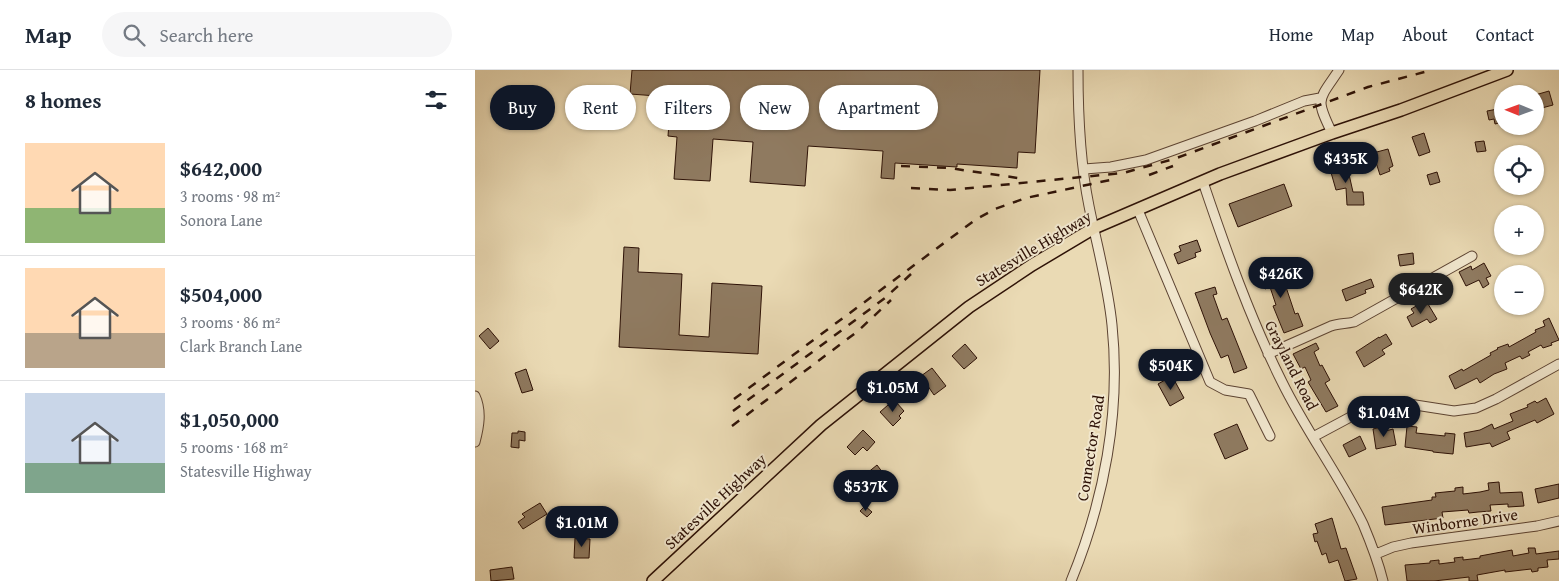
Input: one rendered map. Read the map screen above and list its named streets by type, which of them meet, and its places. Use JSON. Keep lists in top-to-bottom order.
{
  "streets": {
    "main road": ["Statesville Highway"],
    "street": ["Grayland Road", "Connector Road", "Winborne Drive"]
  },
  "crossings": [
    ["Statesville Highway", "Grayland Road"],
    ["Statesville Highway", "Connector Road"],
    ["Grayland Road", "Winborne Drive"]
  ],
  "north": "left",
  "page": {
    "header": "Map",
    "search": "Search here",
    "nav": [
      "Home",
      "Map",
      "About",
      "Contact"
    ],
    "heading": "8 homes",
    "map_buttons": ["+", "−"],
    "chip": [
      "Buy",
      "Rent",
      "Filters",
      "New",
      "Apartment"
    ],
    "list": [
      {
        "name": "$642,000",
        "note": "3 rooms · 98 m² · Sonora Lane"
      },
      {
        "name": "$504,000",
        "note": "3 rooms · 86 m² · Clark Branch Lane"
      },
      {
        "name": "$1,050,000",
        "note": "5 rooms · 168 m² · Statesville Highway"
      }
    ],
    "price": [
      "$435K",
      "$426K",
      "$642K",
      "$504K",
      "$1.05M",
      "$1.04M",
      "$537K",
      "$1.01M"
    ]
  }
}
